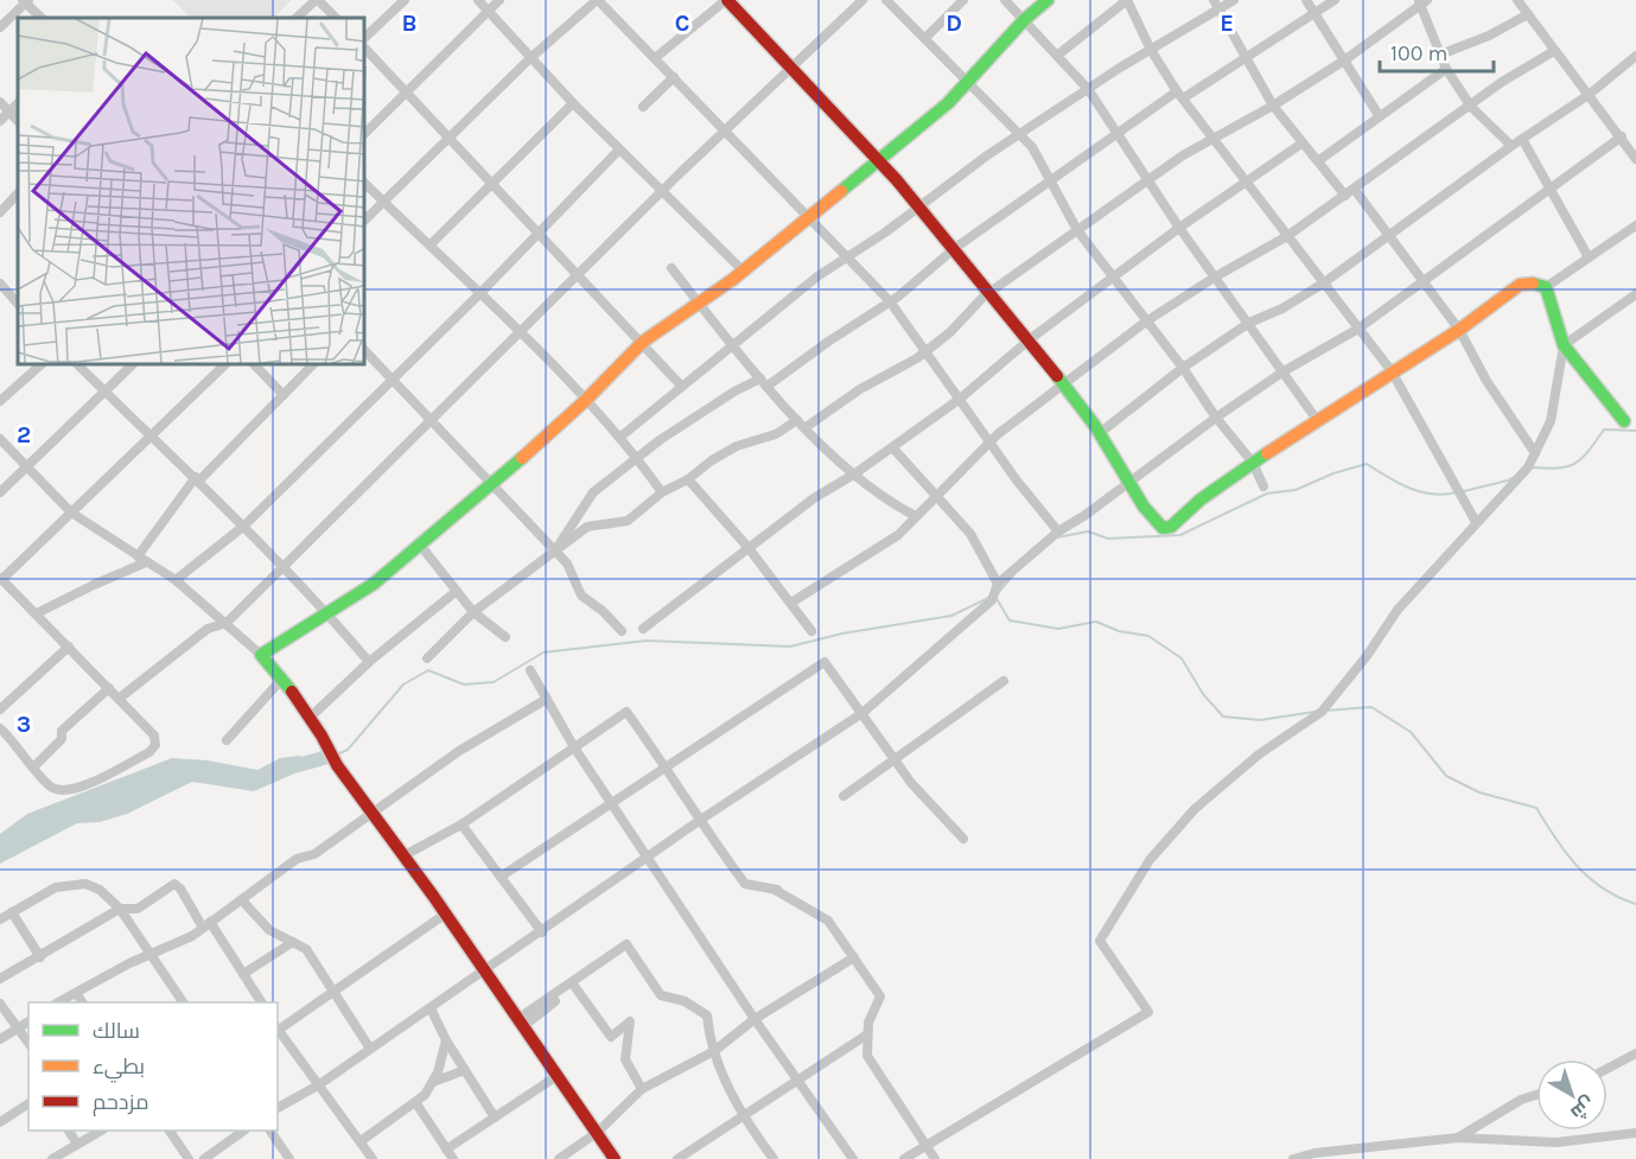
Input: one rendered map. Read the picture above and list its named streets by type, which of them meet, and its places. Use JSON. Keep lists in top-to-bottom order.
{
  "legend": ["سالك", "بطيء", "مزدحم"],
  "scale_bar": "100 m",
  "north": "bottom right",
  "grid": {
    "columns": [
      "B",
      "C",
      "D",
      "E"
    ],
    "rows": ["2", "3"]
  }
}
